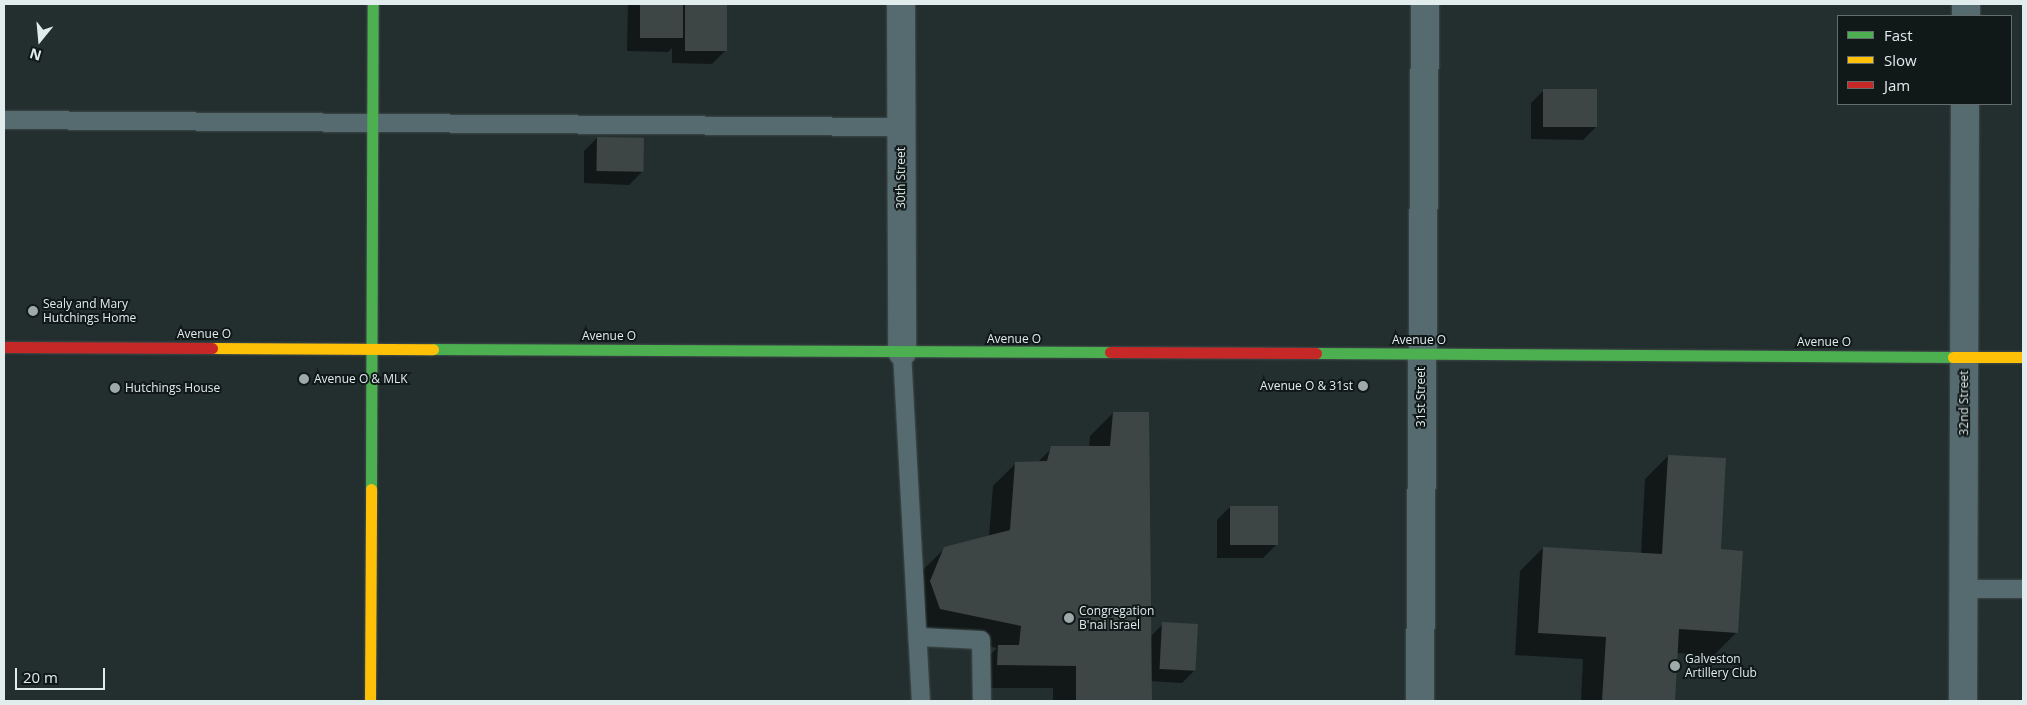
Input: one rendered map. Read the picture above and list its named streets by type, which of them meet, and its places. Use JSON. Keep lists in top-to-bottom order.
{
  "streets": {
    "main road": ["Avenue O"],
    "street": ["30th Street", "31st Street", "32nd Street"]
  },
  "crossings": [
    ["30th Street", "Avenue O"],
    ["Avenue O", "31st Street"],
    ["Avenue O", "32nd Street"]
  ],
  "places": [
    "Sealy and Mary Hutchings Home",
    "Avenue O & MLK",
    "Avenue O & 31st",
    "Hutchings House",
    "Congregation B'nai Israel",
    "Galveston Artillery Club"
  ],
  "legend": ["Fast", "Slow", "Jam"],
  "scale_bar": "20 m",
  "north": "bottom"
}
